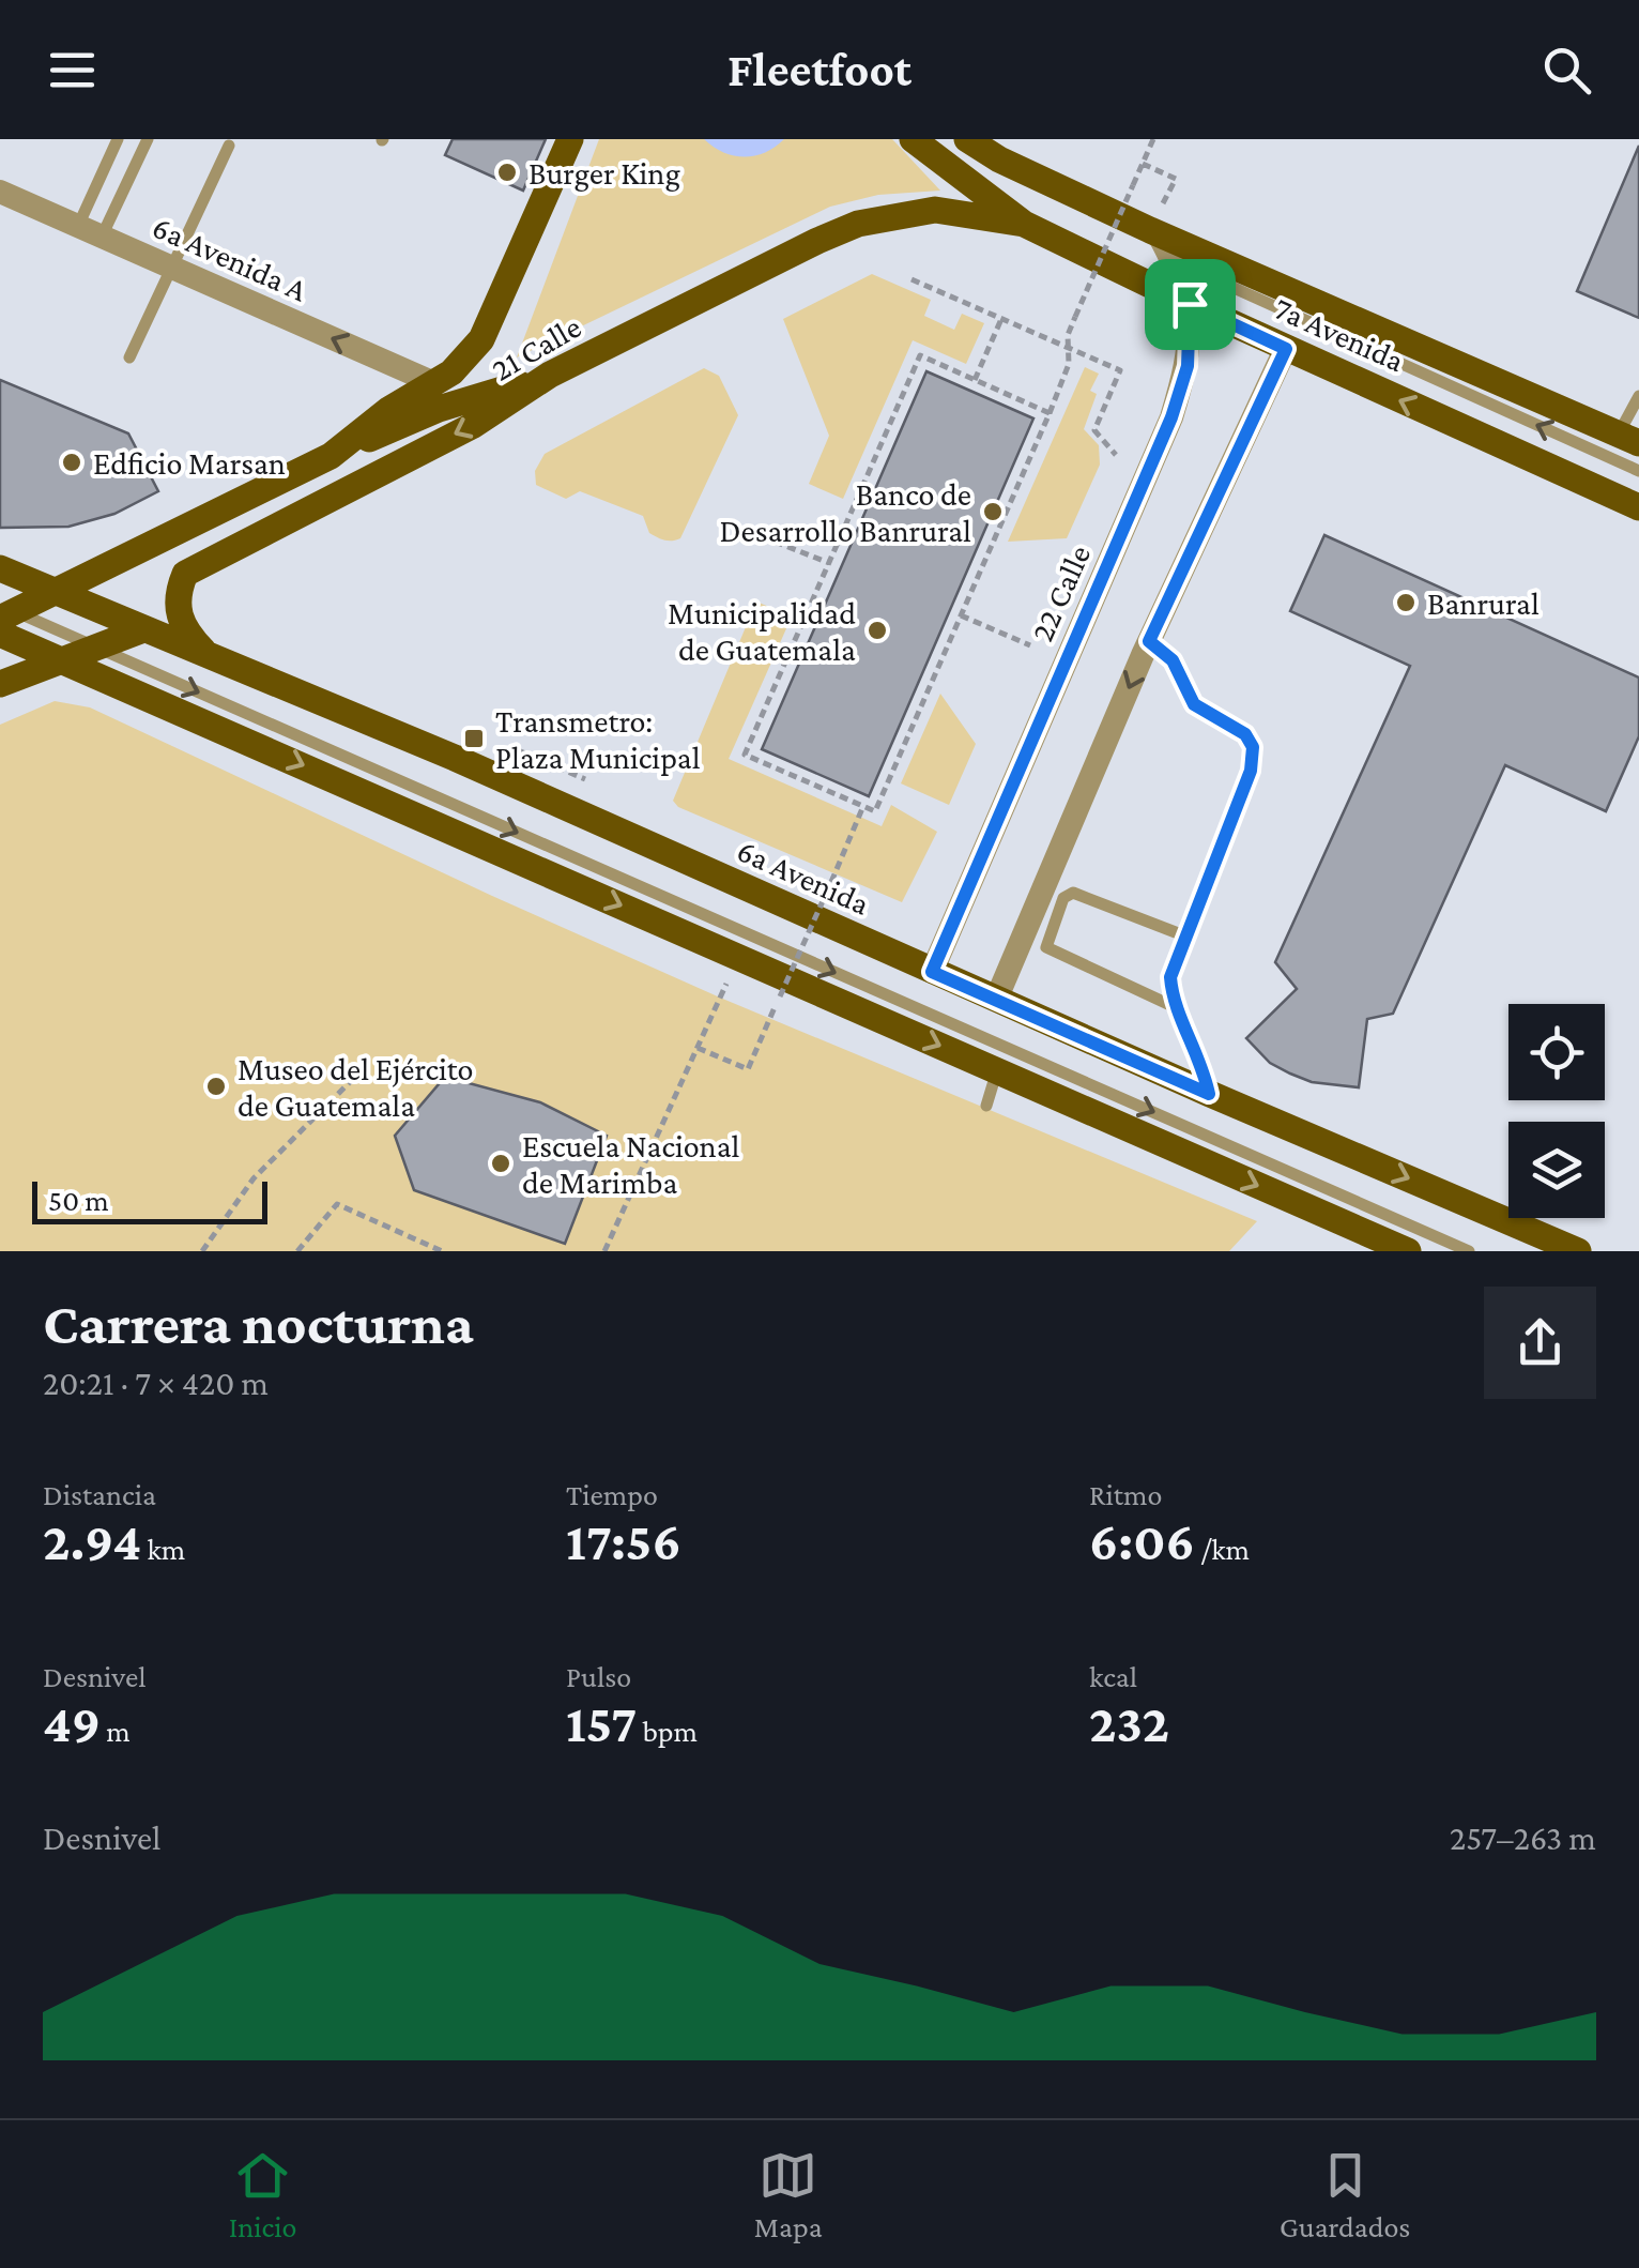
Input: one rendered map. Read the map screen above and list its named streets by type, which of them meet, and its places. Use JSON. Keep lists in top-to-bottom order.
{
  "streets": {
    "main road": ["7a Avenida", "21 Calle", "6a Avenida"],
    "street": ["6a Avenida A", "22 Calle"]
  },
  "crossings": [
    ["6a Avenida A", "21 Calle"],
    ["7a Avenida", "21 Calle"],
    ["7a Avenida", "22 Calle"],
    ["21 Calle", "6a Avenida"],
    ["22 Calle", "6a Avenida"]
  ],
  "one_way": ["6a Avenida A"],
  "places": {
    "other": [
      "Burger King",
      "Edficio Marsan",
      "Banco de Desarrollo Banrural",
      "Banrural",
      "Municipalidad de Guatemala",
      "Museo del Ejército de Guatemala",
      "Escuela Nacional de Marimba"
    ],
    "transit": ["Transmetro: Plaza Municipal"]
  },
  "scale_bar": "50 m",
  "page": {
    "header": "Fleetfoot",
    "scale": "50 m",
    "heading": ["Carrera nocturna", "20:21 · 7 × 420 m"],
    "stats": [
      ["Distancia", "2.94 km"],
      ["Tiempo", "17:56"],
      ["Ritmo", "6:06 /km"],
      ["Desnivel", "49 m"],
      ["Pulso", "157 bpm"],
      ["kcal", "232"]
    ],
    "chart": ["Desnivel", "257–263 m"],
    "tabs": ["Inicio", "Mapa", "Guardados"]
  }
}
